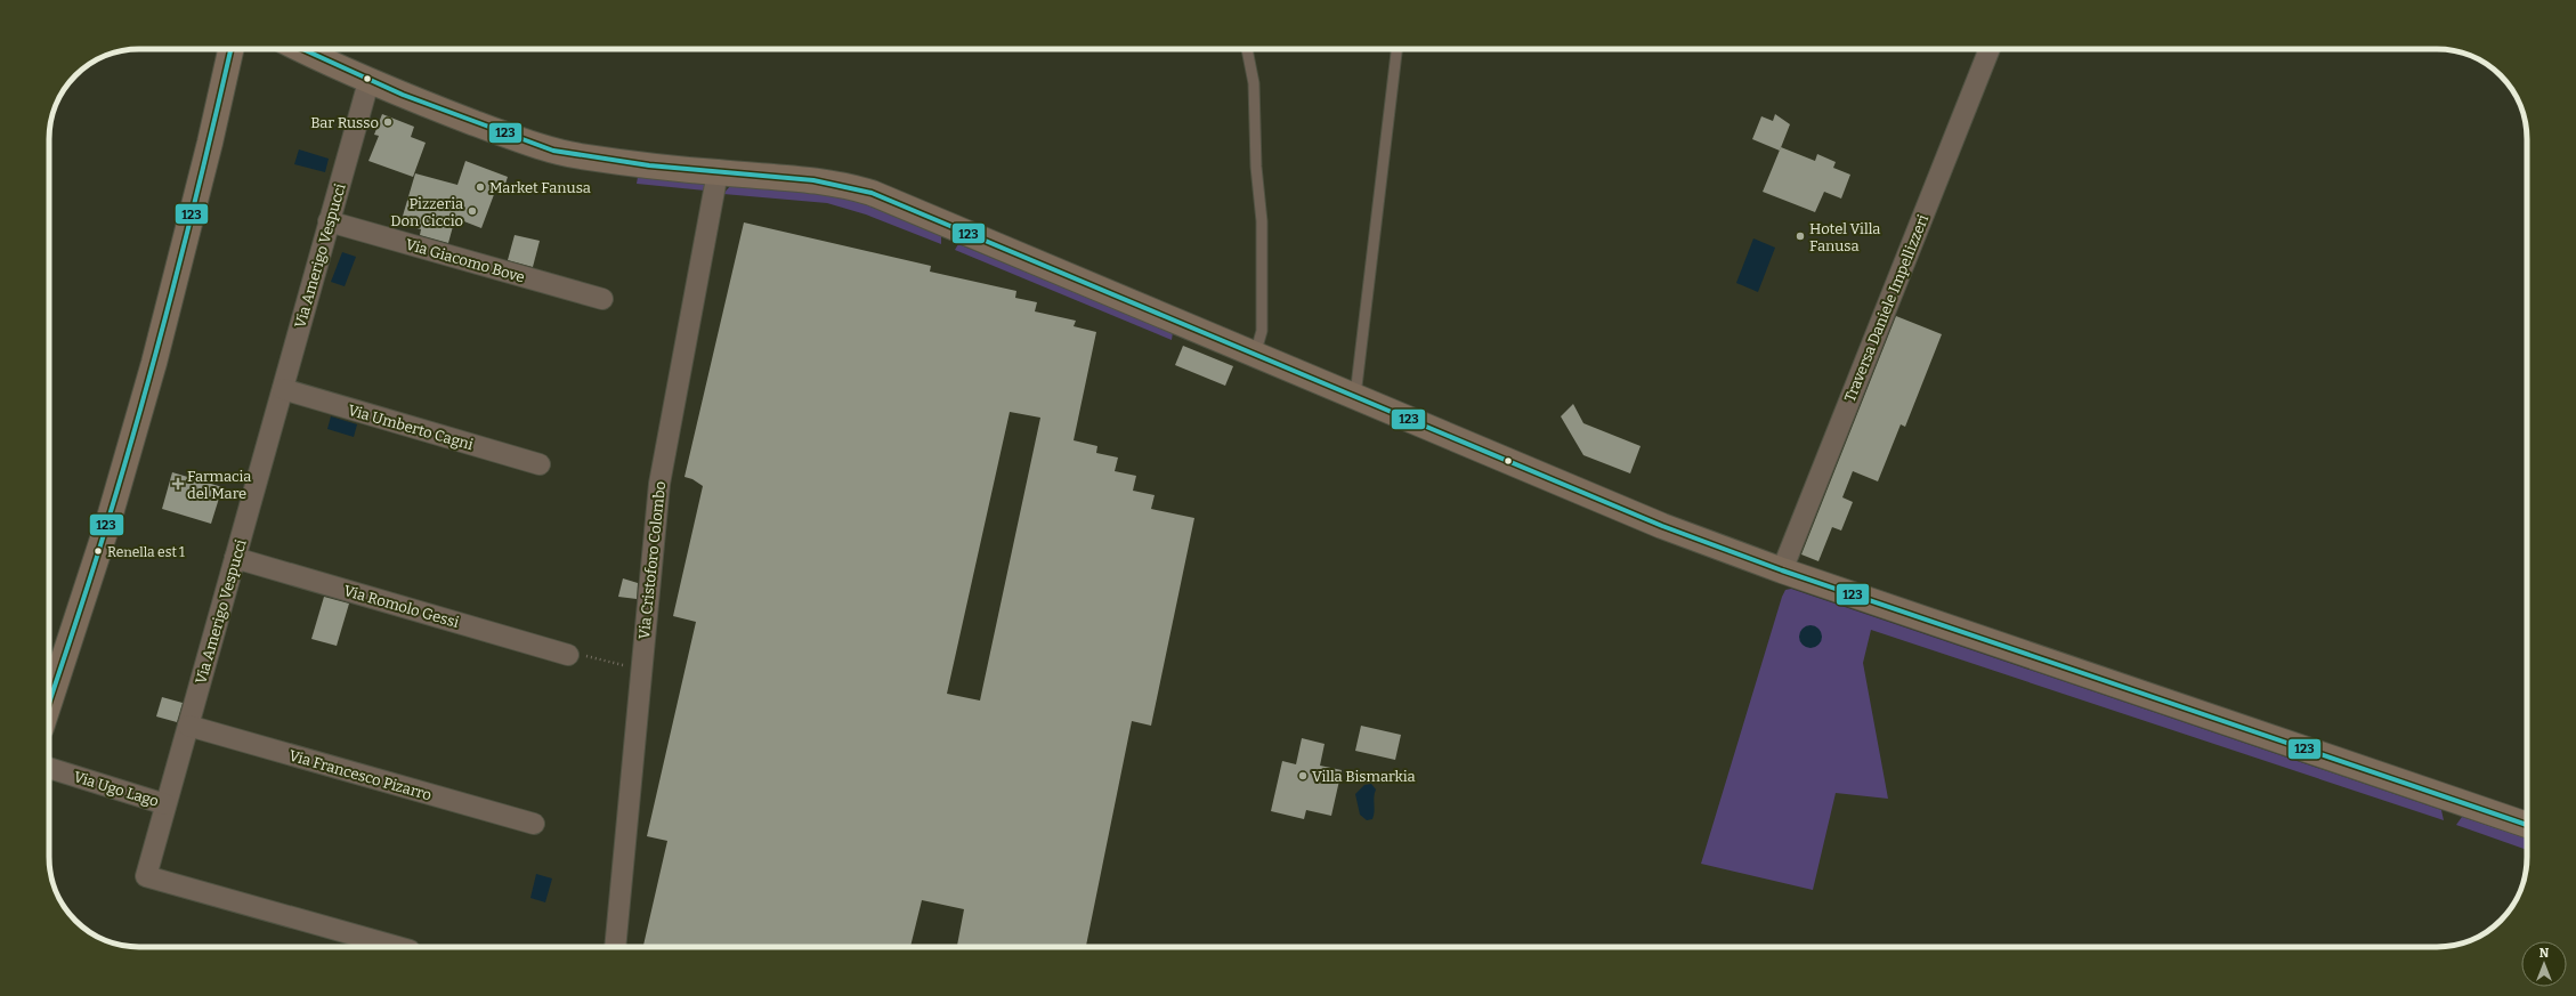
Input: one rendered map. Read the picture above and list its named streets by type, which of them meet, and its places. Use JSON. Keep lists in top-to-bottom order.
{
  "streets": {
    "street": [
      "Via Amerigo Vespucci",
      "Via Giacomo Bove",
      "Traversa Daniele Impellizzeri",
      "Via Umberto Cagni",
      "Via Cristoforo Colombo",
      "Via Romolo Gessi",
      "Via Francesco Pizarro",
      "Via Ugo Lago"
    ]
  },
  "crossings": [
    ["Via Amerigo Vespucci", "Via Giacomo Bove"],
    ["Via Amerigo Vespucci", "Via Umberto Cagni"],
    ["Via Amerigo Vespucci", "Via Romolo Gessi"],
    ["Via Amerigo Vespucci", "Via Francesco Pizarro"],
    ["Via Amerigo Vespucci", "Via Ugo Lago"]
  ],
  "places": {
    "other": [
      "Bar Russo",
      "Market Fanusa",
      "Pizzeria Don Ciccio",
      "Hotel Villa Fanusa",
      "Renella est 1",
      "Villa Bismarkia"
    ],
    "health": ["Farmacia del Mare"]
  },
  "lines": ["transit line 123"],
  "north": "top"
}
